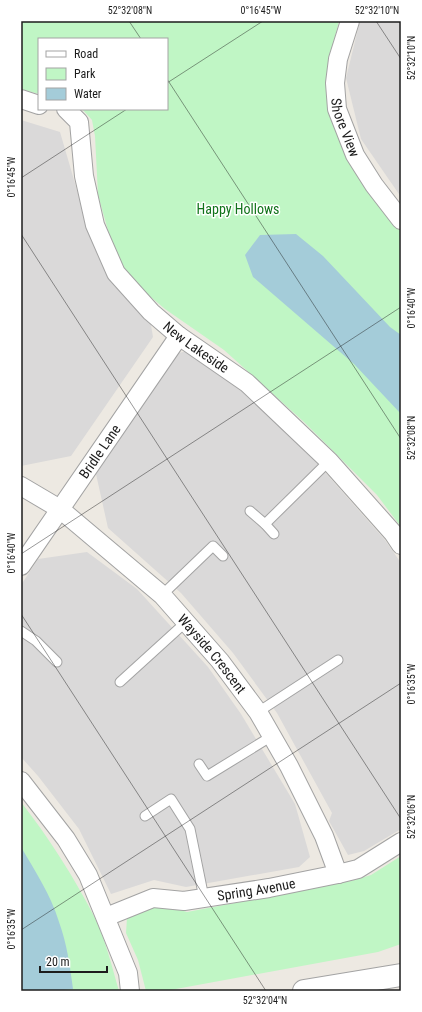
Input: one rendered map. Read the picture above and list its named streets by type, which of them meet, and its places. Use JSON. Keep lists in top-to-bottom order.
{
  "streets": {
    "street": [
      "Shore View",
      "New Lakeside",
      "Bridle Lane",
      "Wayside Crescent",
      "Spring Avenue"
    ]
  },
  "crossings": [
    ["New Lakeside", "Bridle Lane"],
    ["Bridle Lane", "Wayside Crescent"],
    ["Wayside Crescent", "Spring Avenue"]
  ],
  "parks": ["Happy Hollows"],
  "legend": ["Road", "Park", "Water"],
  "scale_bar": "20 m",
  "coordinates": [
    "52°32'08\"N",
    "0°16'45\"W",
    "52°32'10\"N",
    "0°16'40\"W",
    "0°16'35\"W",
    "52°32'06\"N",
    "52°32'04\"N"
  ]
}
